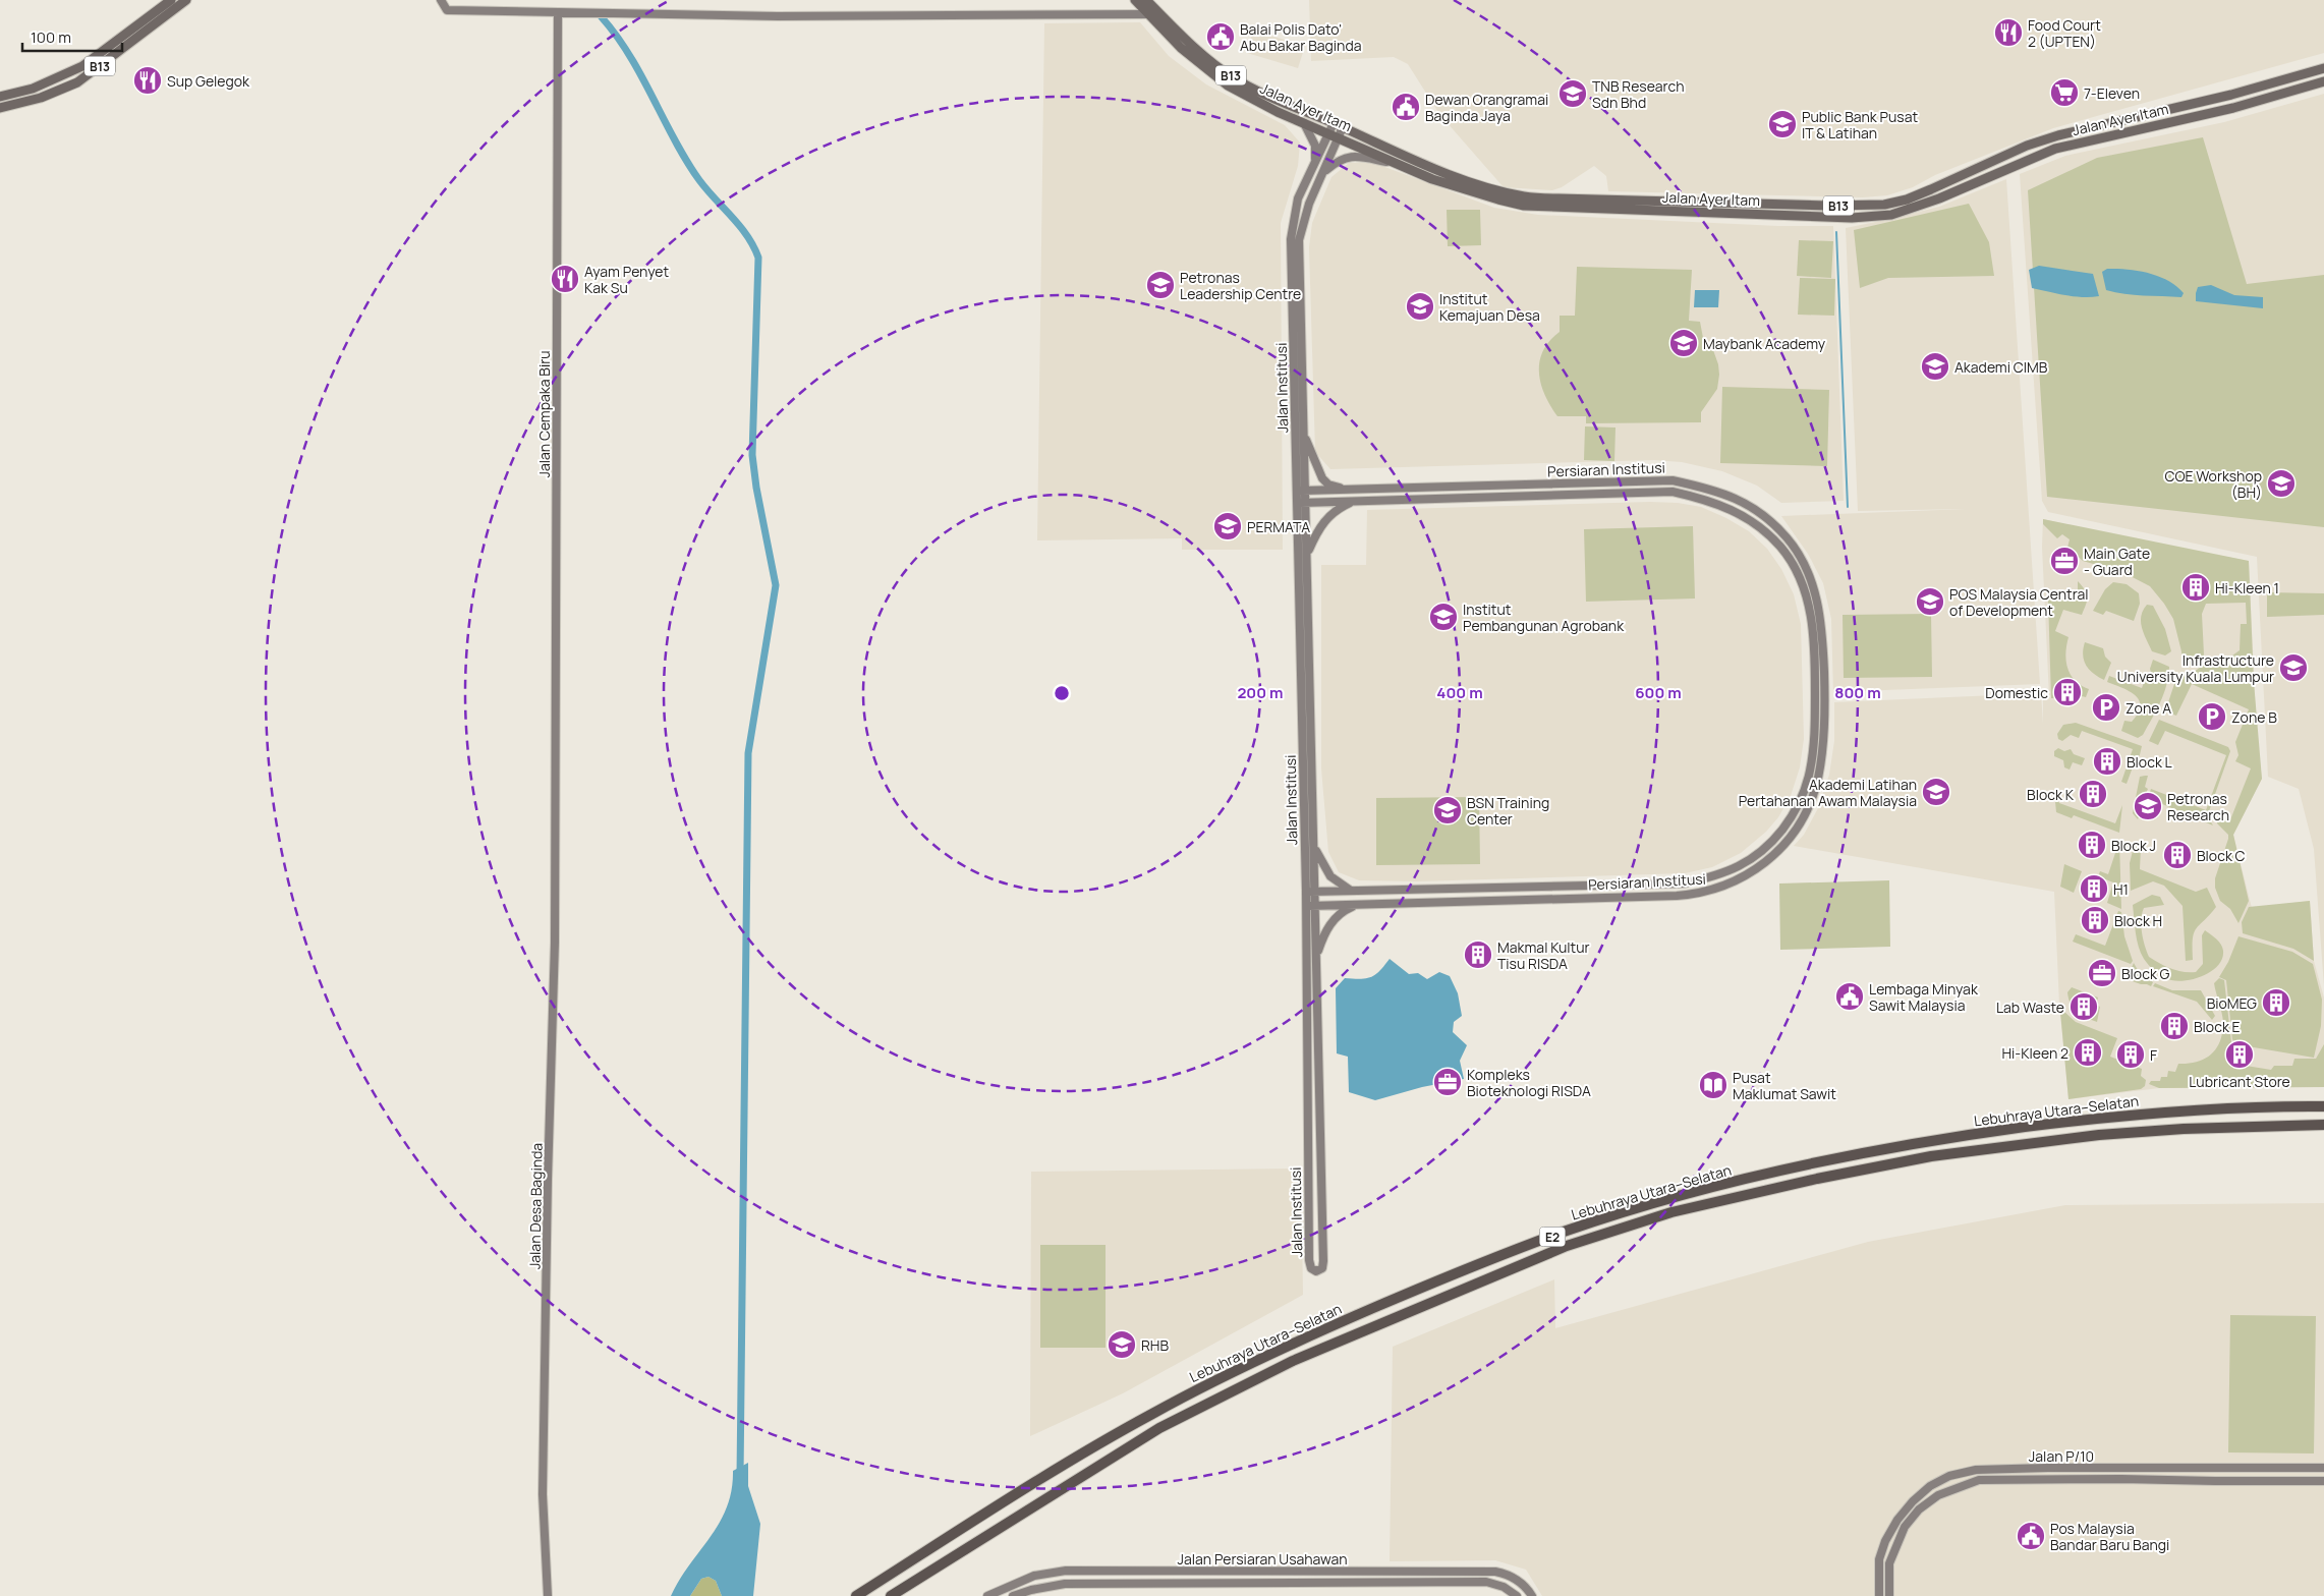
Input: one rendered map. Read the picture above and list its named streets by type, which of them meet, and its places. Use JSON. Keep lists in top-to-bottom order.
{
  "streets": {
    "highway": ["Lebuhraya Utara–Selatan", "E2"],
    "main road": ["B13", "Jalan Ayer Itam"],
    "street": [
      "Jalan Institusi",
      "Jalan Cempaka Biru",
      "Persiaran Institusi",
      "Jalan Desa Baginda",
      "Jalan P/10",
      "Jalan Persiaran Usahawan"
    ]
  },
  "crossings": [
    ["Jalan Ayer Itam", "Jalan Institusi"],
    ["Jalan Institusi", "Persiaran Institusi"],
    ["Jalan Cempaka Biru", "Jalan Desa Baginda"]
  ],
  "places": {
    "restaurant": ["Food Court 2 (UPTEN)", "Sup Gelegok", "Ayam Penyet Kak Su"],
    "public building": [
      "Balai Polis Dato' Abu Bakar Baginda",
      "Dewan Orangramai Baginda Jaya",
      "Lembaga Minyak Sawit Malaysia",
      "Pos Malaysia Bandar Baru Bangi"
    ],
    "supermarket": ["7-Eleven"],
    "school or university": [
      "TNB Research Sdn Bhd",
      "Public Bank Pusat IT & Latihan",
      "Petronas Leadership Centre",
      "Institut Kemajuan Desa",
      "Maybank Academy",
      "Akademi CIMB",
      "COE Workshop (BH)",
      "PERMATA",
      "POS Malaysia Central of Development",
      "Institut Pembangunan Agrobank",
      "Infrastructure University Kuala Lumpur",
      "Akademi Latihan Pertahanan Awam Malaysia",
      "Petronas Research",
      "BSN Training Center",
      "RHB"
    ],
    "office": ["Main Gate - Guard", "Block G", "Kompleks Bioteknologi RISDA"],
    "building": [
      "Hi-Kleen 1",
      "Domestic",
      "Block L",
      "Block K",
      "Block J",
      "Block C",
      "H1",
      "Block H",
      "Makmal Kultur Tisu RISDA",
      "BioMEG",
      "Lab Waste",
      "Block E",
      "Hi-Kleen 2",
      "F",
      "Lubricant Store"
    ],
    "parking": ["Zone A", "Zone B"],
    "library": ["Pusat Maklumat Sawit"]
  },
  "scale_bar": "100 m",
  "rings": [
    "200 m",
    "400 m",
    "600 m",
    "800 m"
  ]
}
